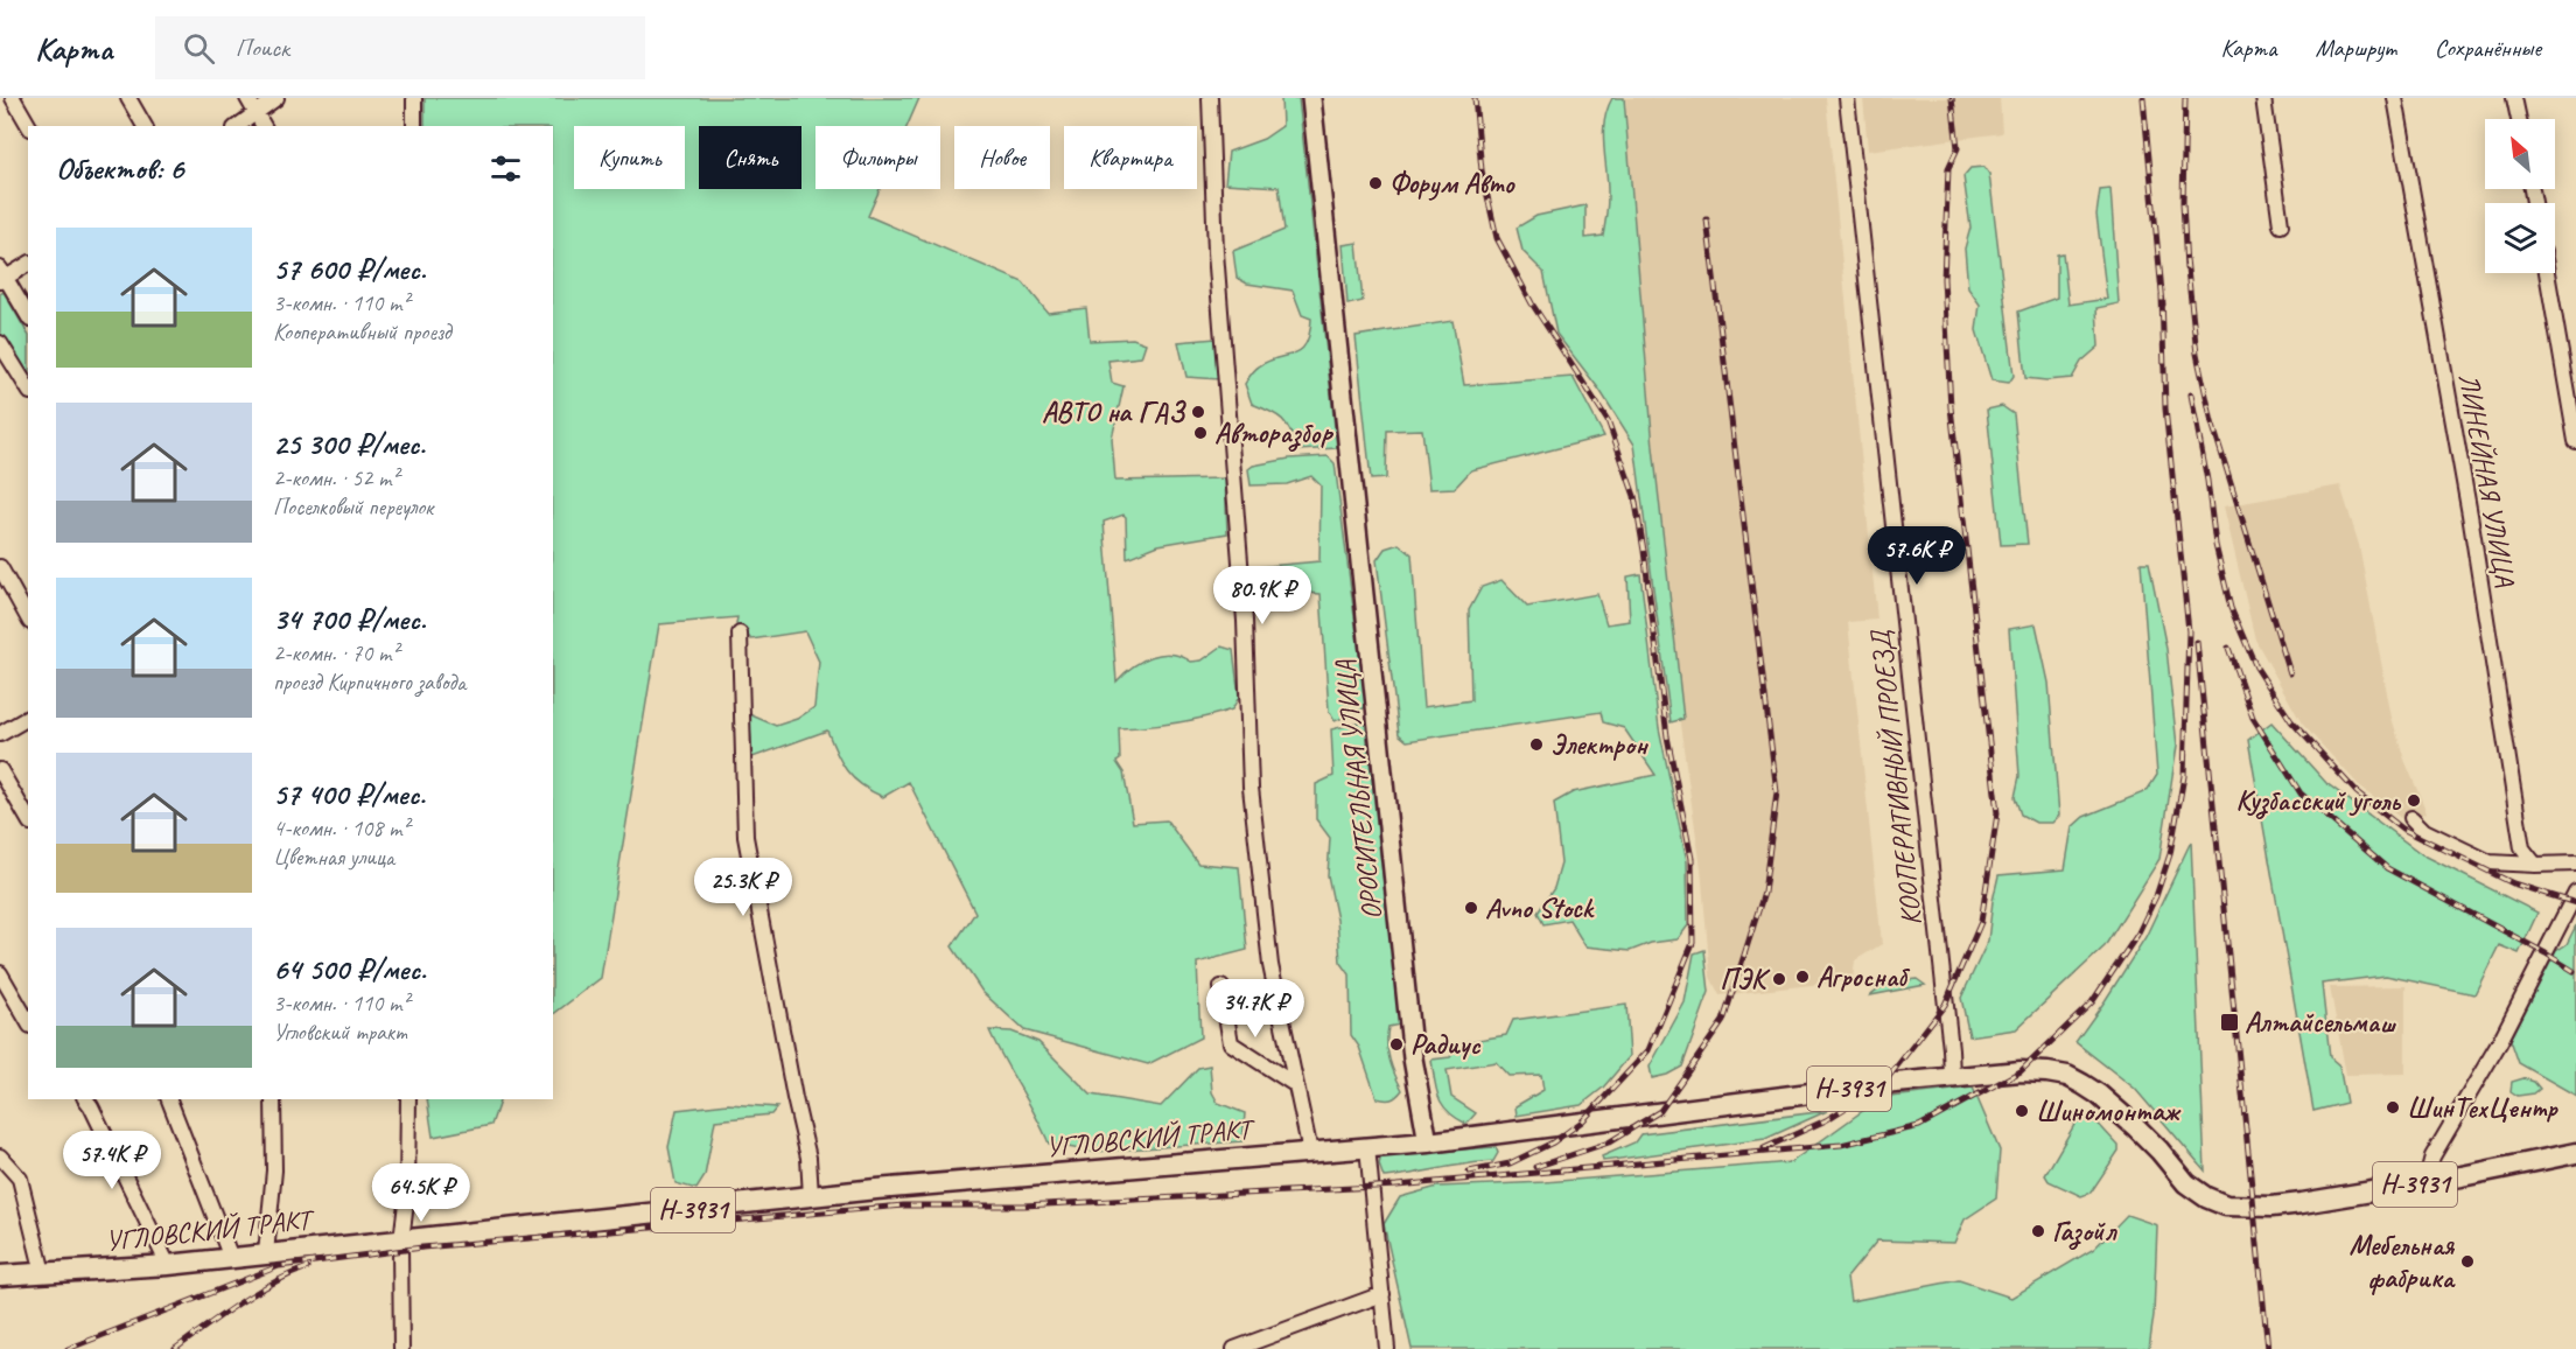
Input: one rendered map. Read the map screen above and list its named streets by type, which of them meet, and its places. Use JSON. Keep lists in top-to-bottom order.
{
  "streets": {
    "highway": ["Н-3931", "УГЛОВСКИЙ ТРАКТ"],
    "main road": ["ОРОСИТЕЛЬНАЯ УЛИЦА"],
    "street": ["ЛИНЕЙНАЯ УЛИЦА", "КООПЕРАТИВНЫЙ ПРОЕЗД"]
  },
  "crossings": [
    ["КООПЕРАТИВНЫЙ ПРОЕЗД", "УГЛОВСКИЙ ТРАКТ"],
    ["ОРОСИТЕЛЬНАЯ УЛИЦА", "УГЛОВСКИЙ ТРАКТ"],
    ["Н-3931", "УГЛОВСКИЙ ТРАКТ"]
  ],
  "places": {
    "other": [
      "Форум Авто",
      "АВТО на ГАЗ",
      "Авторазбор",
      "Электрон",
      "Кузбасский уголь",
      "Avno Stoсk",
      "Агроснаб",
      "ПЭК",
      "Радиус",
      "ШинТехЦентр",
      "Шиномонтаж",
      "Газойл",
      "Мебельная фабрика"
    ],
    "transit": ["Алтайсельмаш"]
  },
  "north": "top left",
  "page": {
    "header": "Карта",
    "search": "Поиск",
    "nav": ["Карта", "Маршрут", "Сохранённые"],
    "chip": [
      "Купить",
      "Снять",
      "Фильтры",
      "Новое",
      "Квартира"
    ],
    "heading": "Объектов: 6",
    "list": [
      {
        "name": "57 600 ₽/мес.",
        "note": "3-комн. · 110 m² · Кооперативный проезд"
      },
      {
        "name": "25 300 ₽/мес.",
        "note": "2-комн. · 52 m² · Поселковый переулок"
      },
      {
        "name": "34 700 ₽/мес.",
        "note": "2-комн. · 70 m² · проезд Кирпичного завода"
      },
      {
        "name": "57 400 ₽/мес.",
        "note": "4-комн. · 108 m² · Цветная улица"
      },
      {
        "name": "64 500 ₽/мес.",
        "note": "3-комн. · 110 m² · Угловский тракт"
      }
    ],
    "price": [
      "57.6K ₽",
      "80.9K ₽",
      "25.3K ₽",
      "34.7K ₽",
      "57.4K ₽",
      "64.5K ₽"
    ]
  }
}
